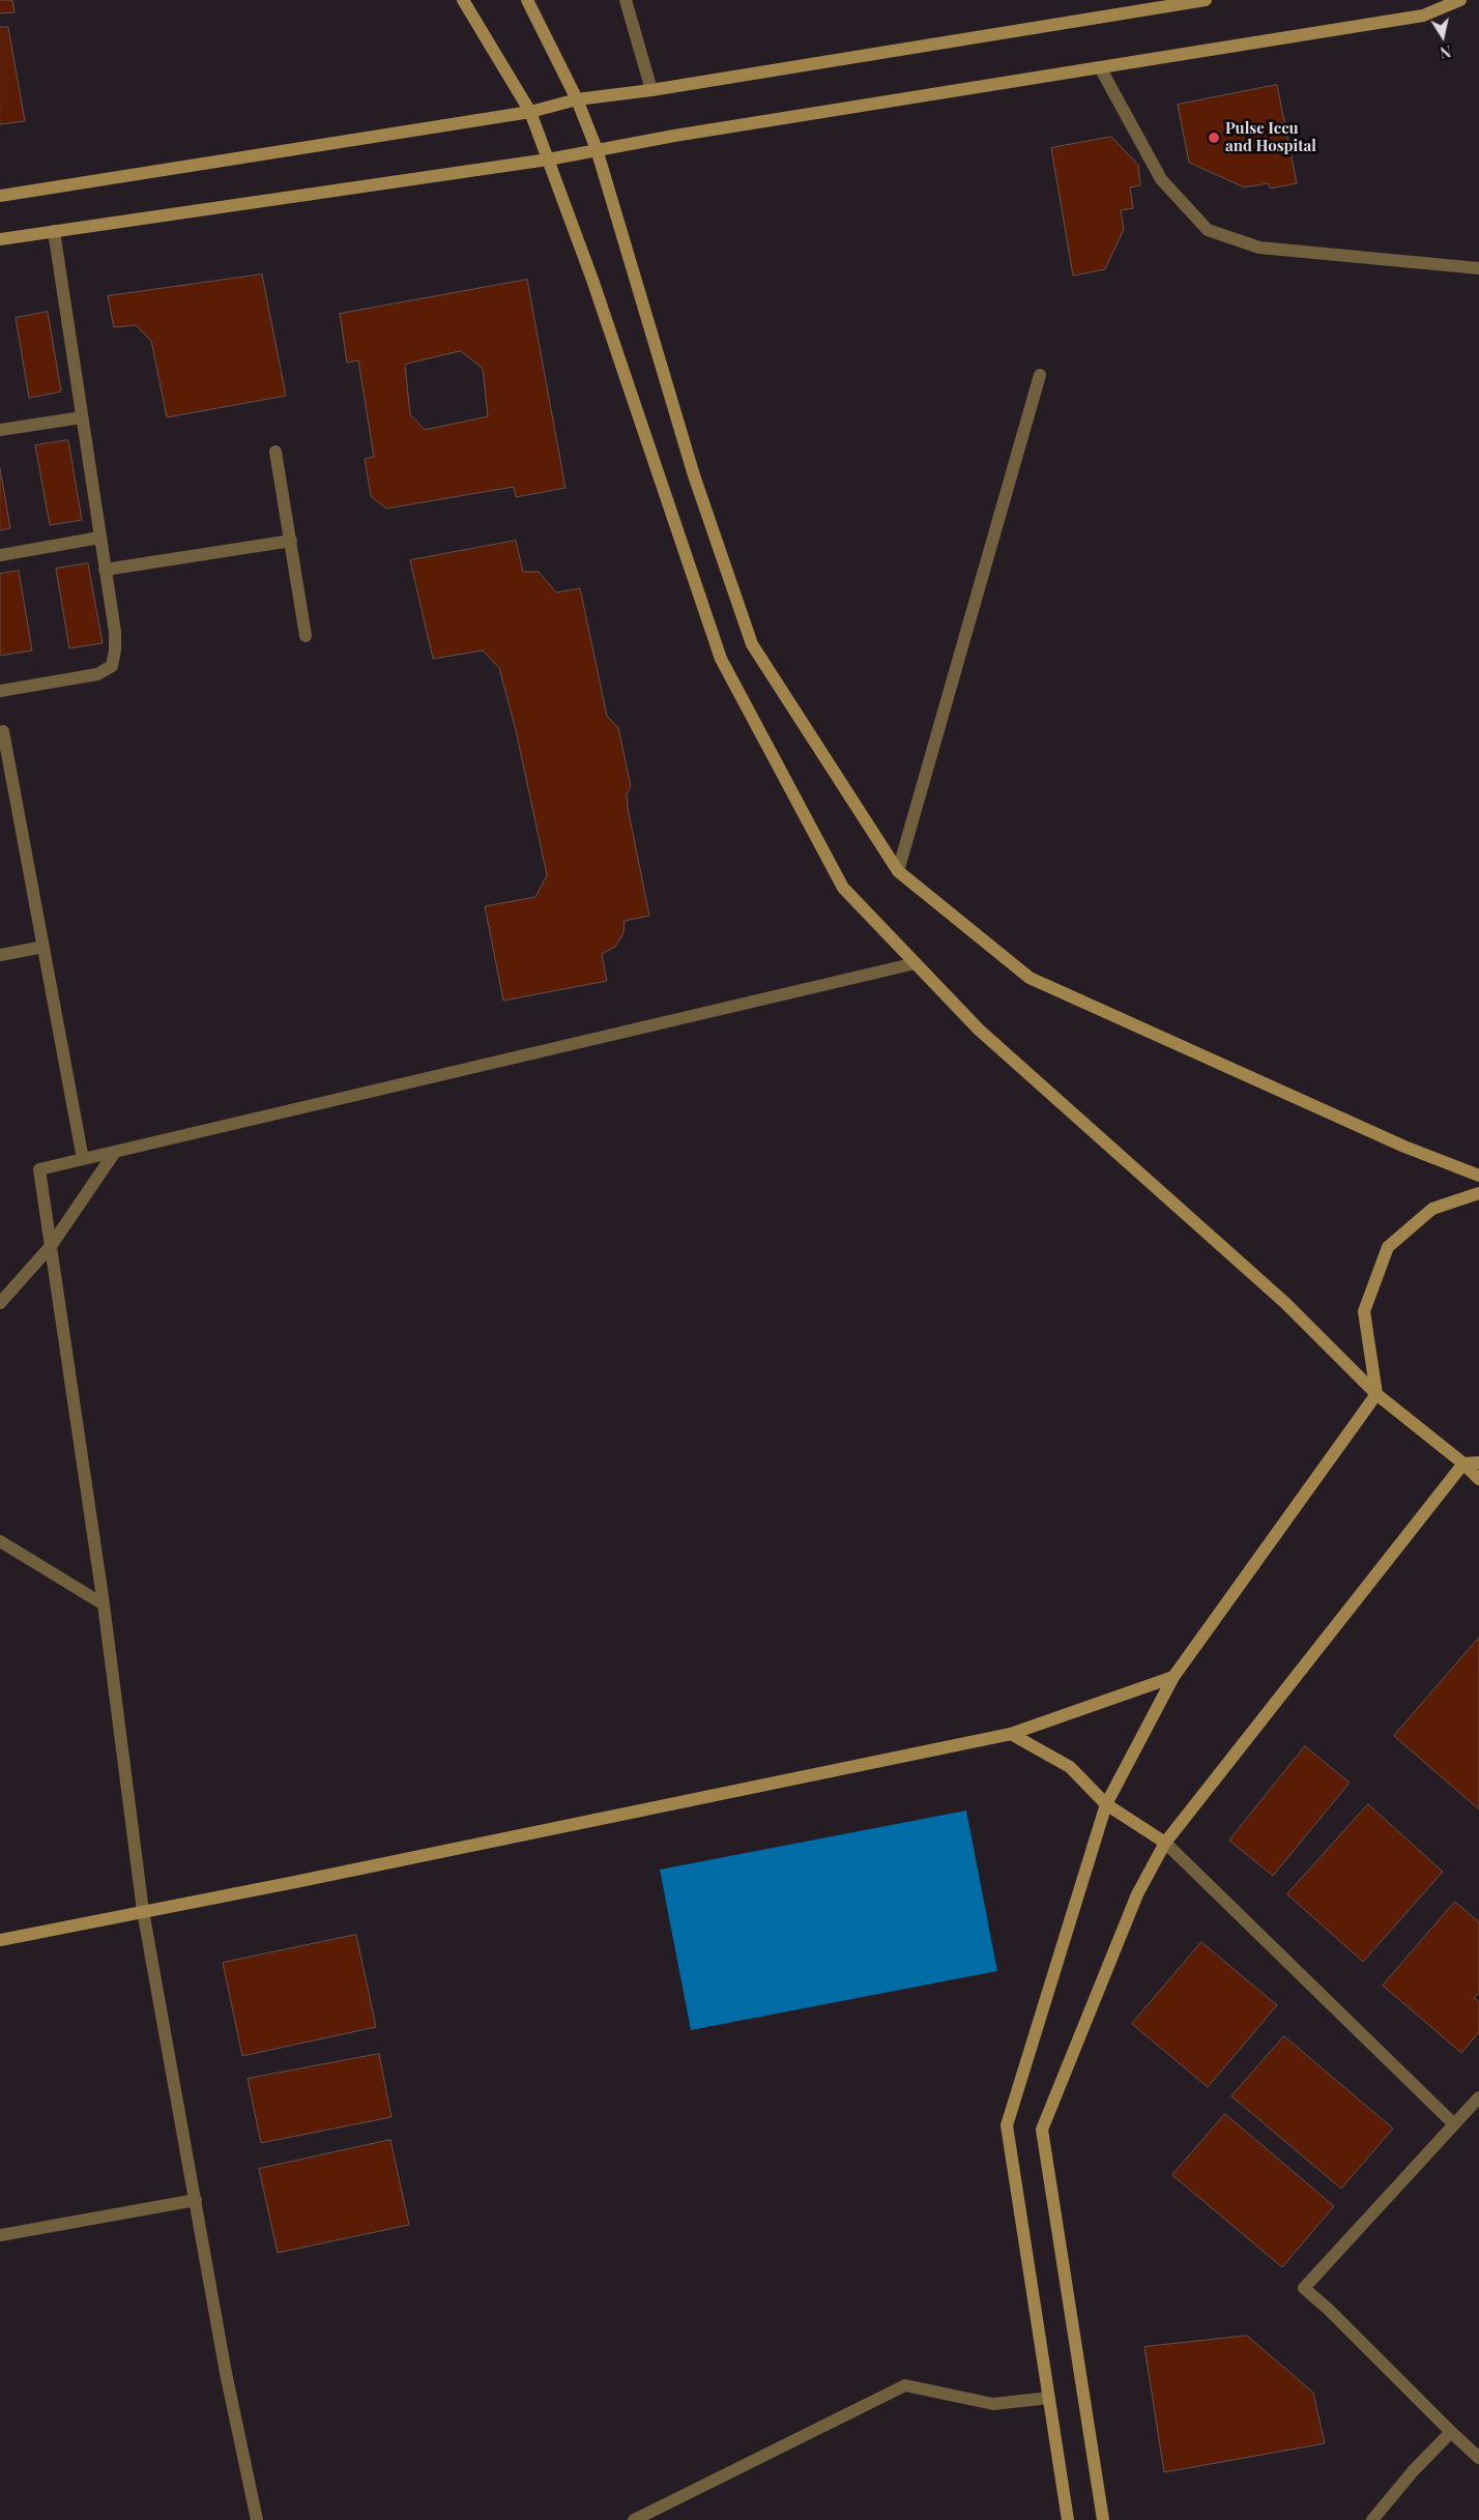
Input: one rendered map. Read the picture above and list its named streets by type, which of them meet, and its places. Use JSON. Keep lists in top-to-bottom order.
{
  "places": ["Pulse Iccu and Hospital"],
  "north": "bottom"
}
